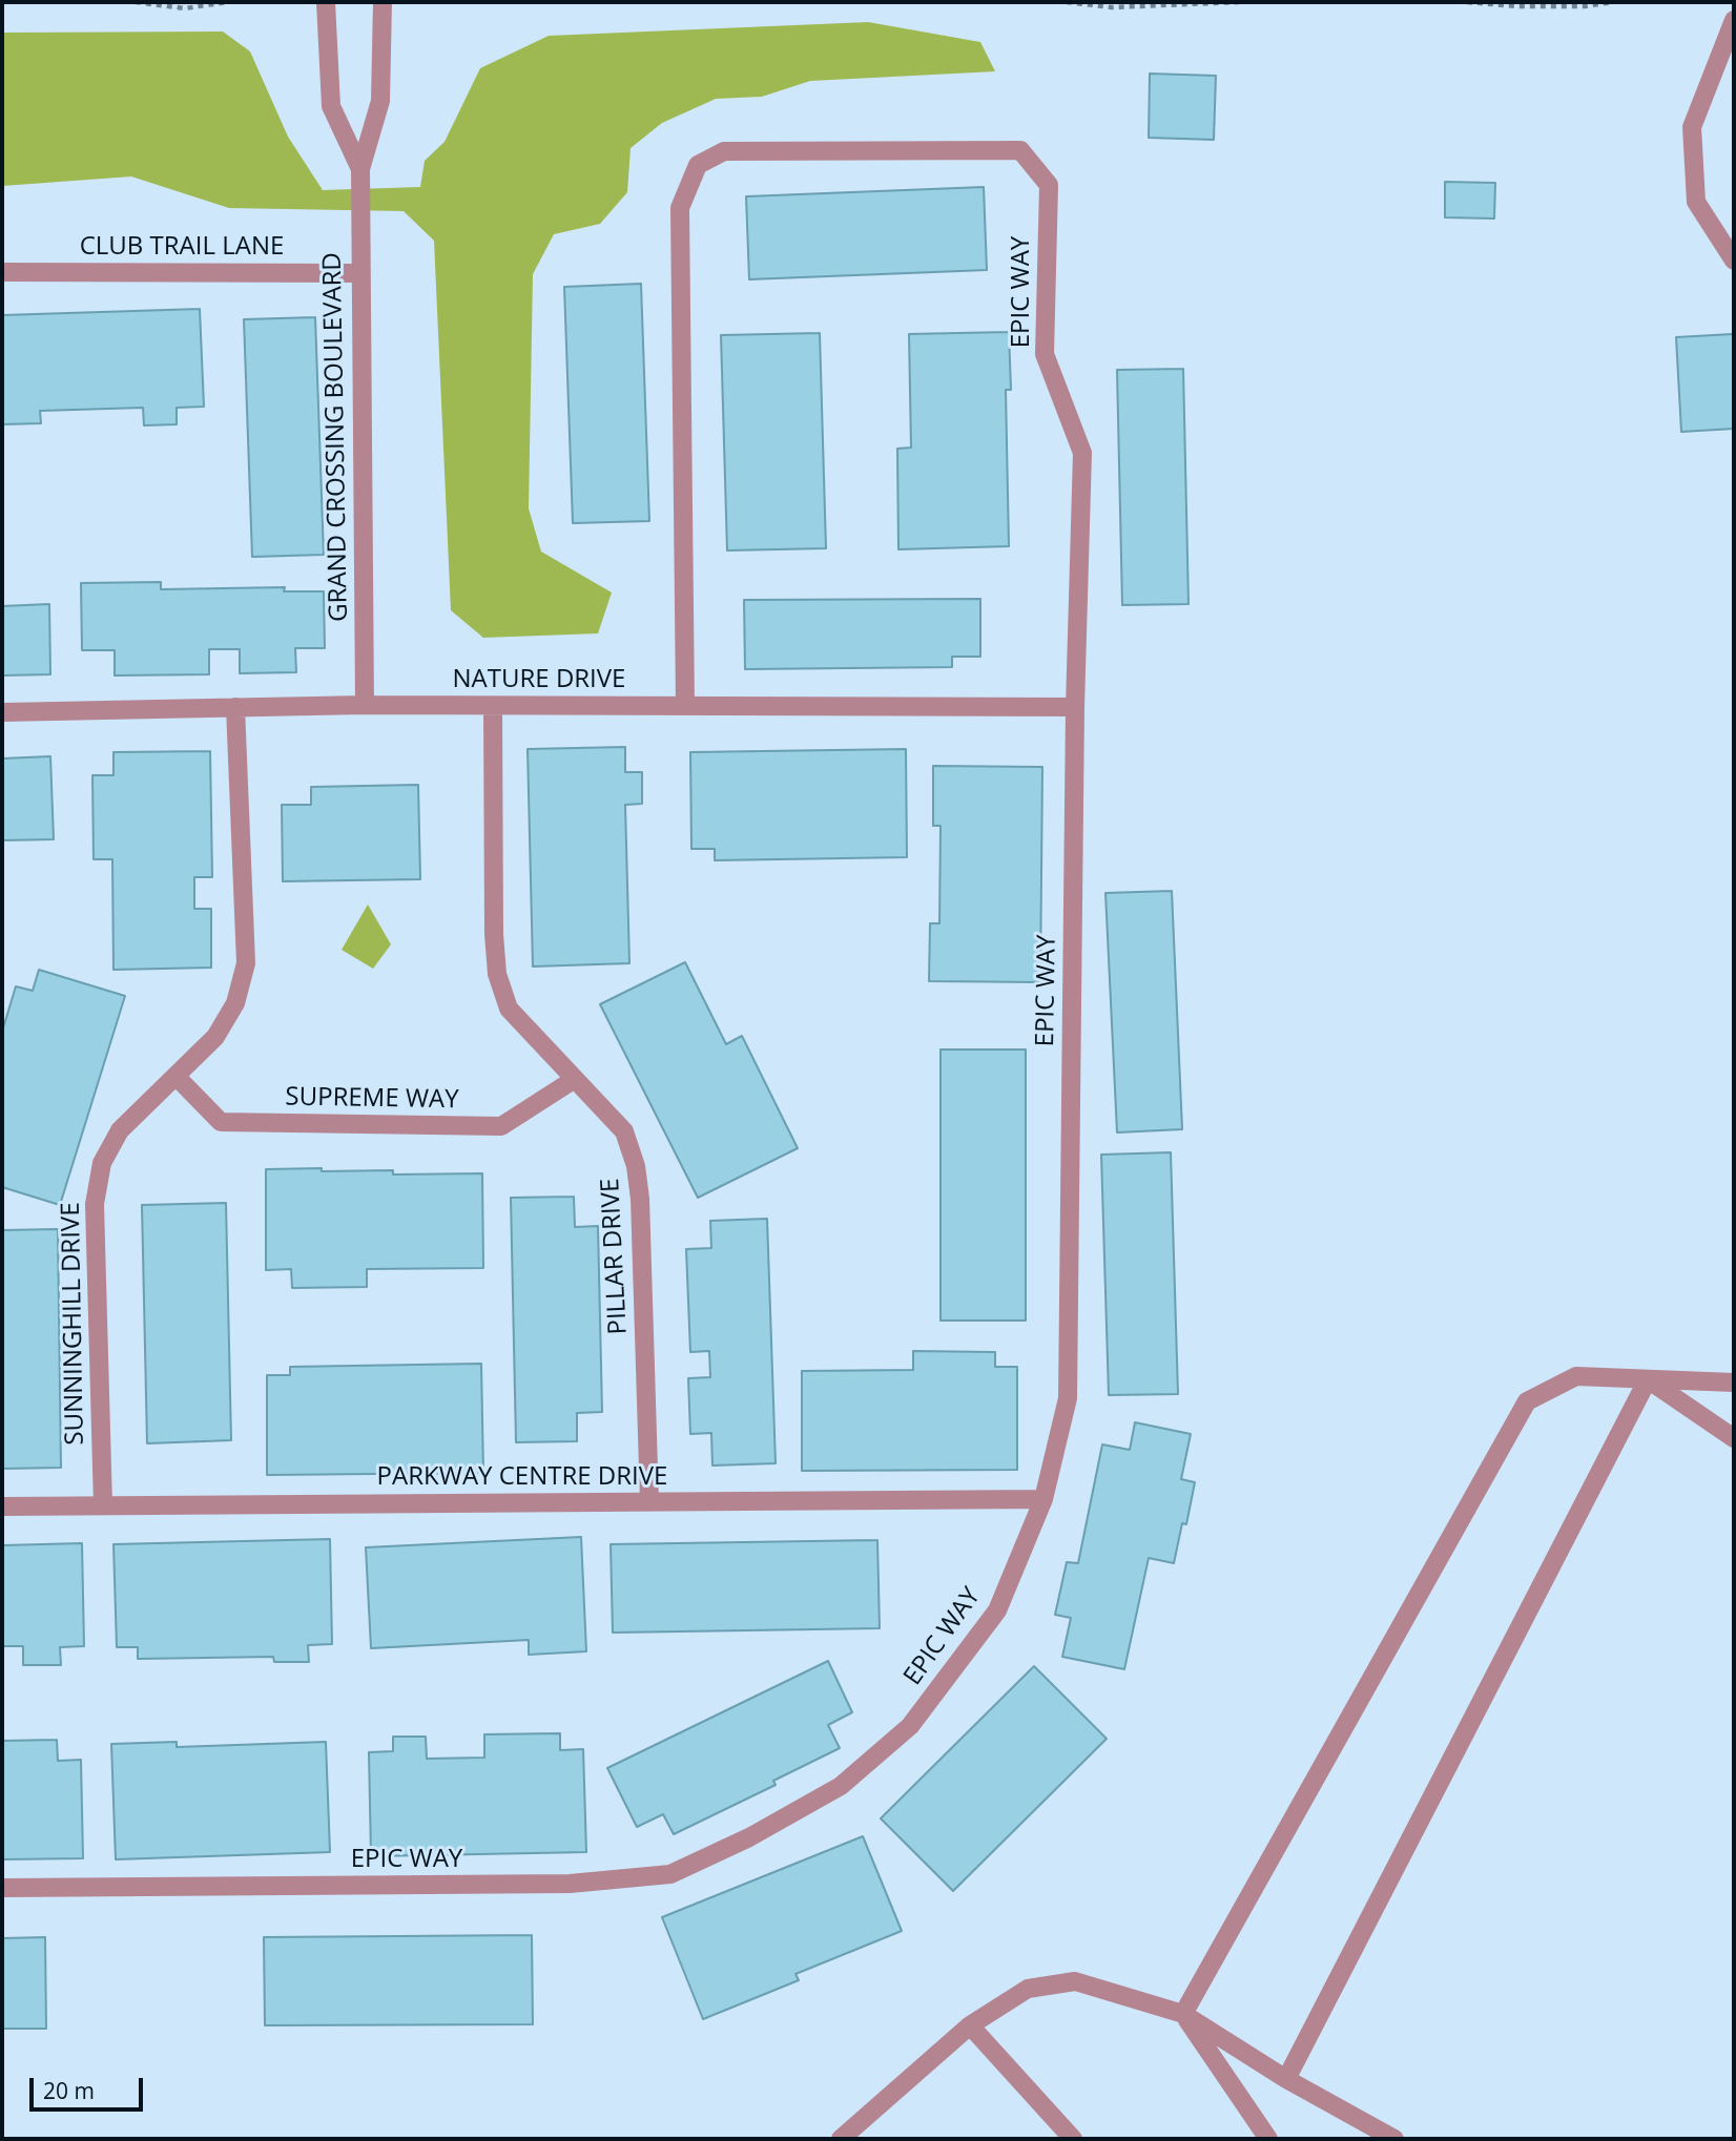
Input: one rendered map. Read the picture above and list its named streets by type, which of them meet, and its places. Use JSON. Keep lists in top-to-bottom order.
{
  "streets": {
    "street": [
      "CLUB TRAIL LANE",
      "EPIC WAY",
      "GRAND CROSSING BOULEVARD",
      "NATURE DRIVE",
      "SUPREME WAY",
      "PILLAR DRIVE",
      "SUNNINGHILL DRIVE",
      "PARKWAY CENTRE DRIVE"
    ]
  },
  "crossings": [
    ["CLUB TRAIL LANE", "GRAND CROSSING BOULEVARD"],
    ["EPIC WAY", "NATURE DRIVE"],
    ["EPIC WAY", "PARKWAY CENTRE DRIVE"],
    ["GRAND CROSSING BOULEVARD", "NATURE DRIVE"],
    ["NATURE DRIVE", "PILLAR DRIVE"],
    ["NATURE DRIVE", "SUNNINGHILL DRIVE"],
    ["SUPREME WAY", "PILLAR DRIVE"],
    ["SUPREME WAY", "SUNNINGHILL DRIVE"],
    ["PILLAR DRIVE", "PARKWAY CENTRE DRIVE"],
    ["SUNNINGHILL DRIVE", "PARKWAY CENTRE DRIVE"]
  ],
  "scale_bar": "20 m"
}
